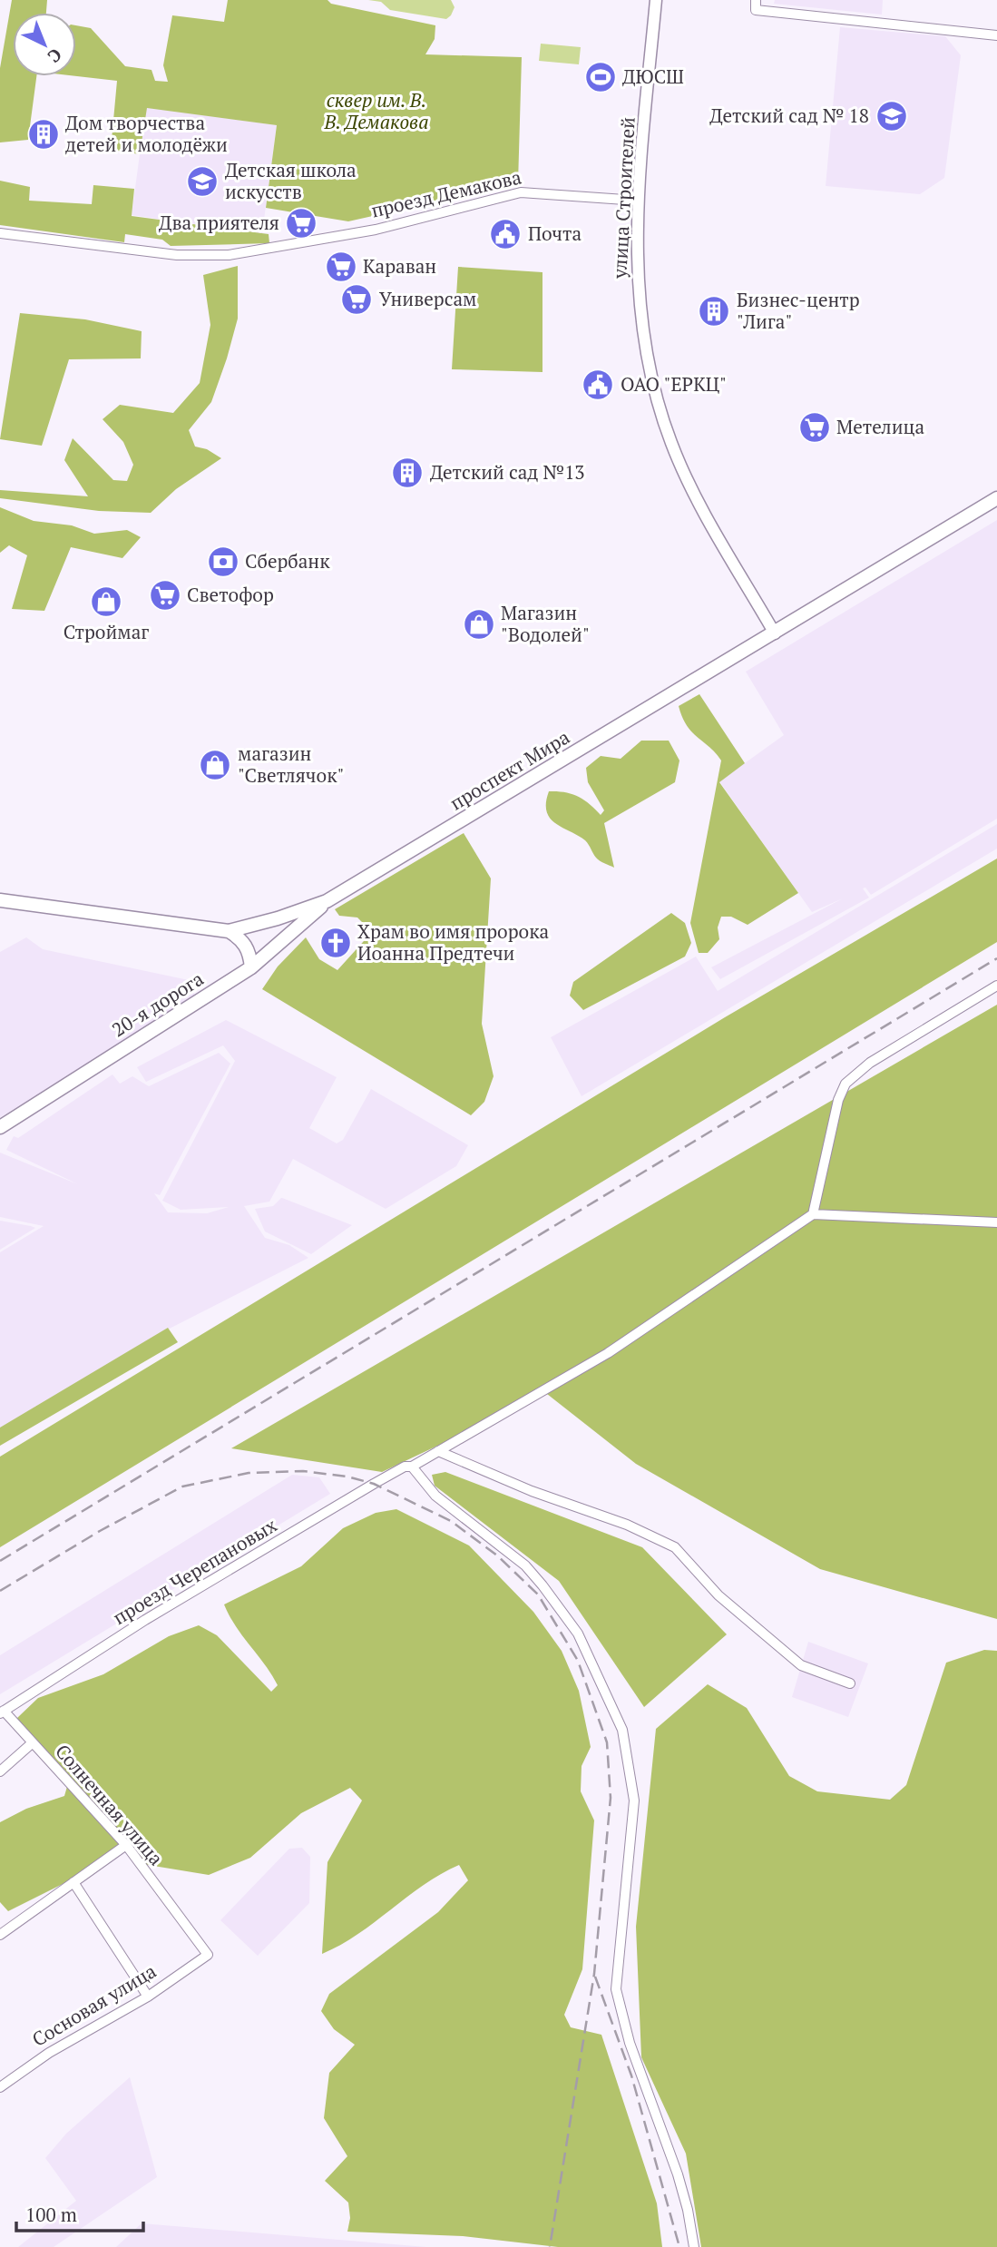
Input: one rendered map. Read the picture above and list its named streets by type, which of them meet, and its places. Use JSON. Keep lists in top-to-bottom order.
{
  "streets": {
    "main road": ["проспект Мира", "20-я дорога"],
    "street": [
      "проезд Демакова",
      "улица Строителей",
      "проезд Черепановых",
      "Солнечная улица",
      "Сосновая улица"
    ]
  },
  "crossings": [
    ["проезд Демакова", "улица Строителей"],
    ["улица Строителей", "проспект Мира"],
    ["проспект Мира", "20-я дорога"],
    ["проезд Черепановых", "Солнечная улица"],
    ["Солнечная улица", "Сосновая улица"]
  ],
  "parks": ["сквер им. В. В. Демакова"],
  "places": {
    "sports": ["ДЮСШ"],
    "school or university": ["Детский сад № 18", "Детская школа искусств"],
    "building": ["Дом творчества детей и молодёжи", "Бизнес-центр \"Лига\"", "Детский сад №13"],
    "supermarket": [
      "Два приятеля",
      "Караван",
      "Универсам",
      "Метелица",
      "Светофор"
    ],
    "public building": ["Почта", "ОАО \"ЕРКЦ\""],
    "bank": ["Сбербанк"],
    "shop": ["Строймаг", "Магазин \"Водолей\"", "магазин \"Светлячок\""],
    "church": ["Храм во имя пророка Иоанна Предтечи"]
  },
  "scale_bar": "100 m",
  "north": "bottom right"
}
